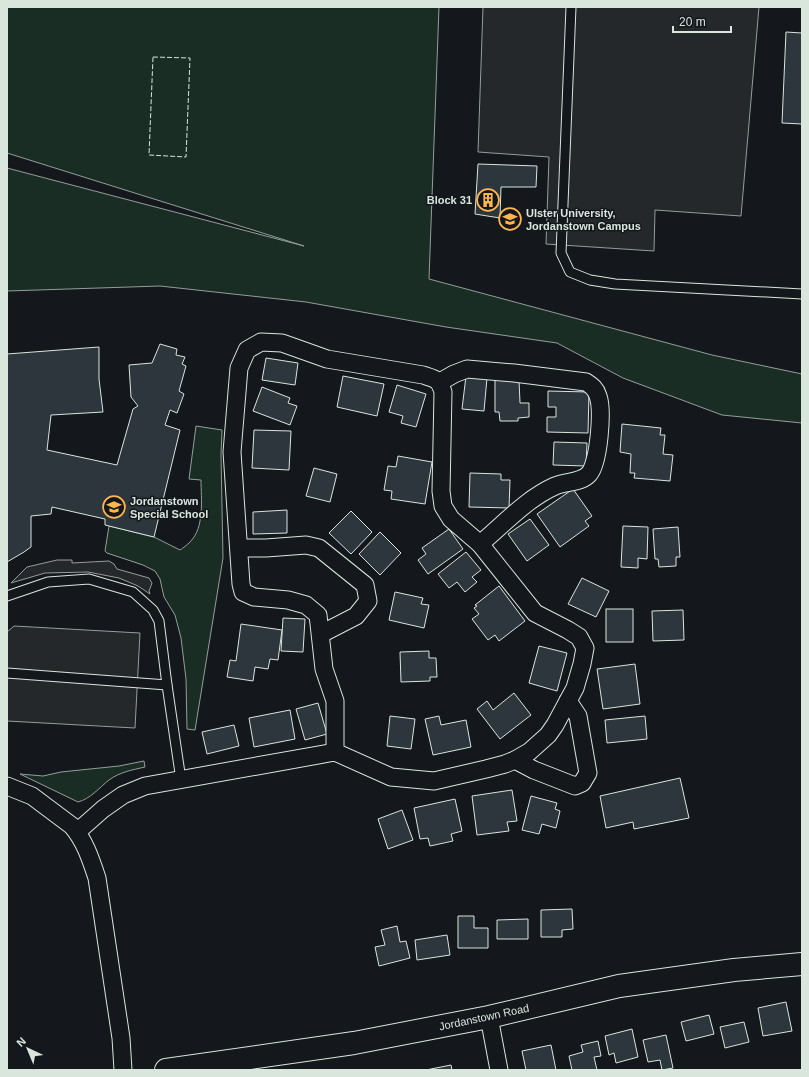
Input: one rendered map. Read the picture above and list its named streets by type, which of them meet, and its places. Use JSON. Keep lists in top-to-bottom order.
{
  "streets": {
    "street": ["Jordanstown Road"]
  },
  "places": {
    "building": ["Block 31"],
    "school or university": ["Ulster University, Jordanstown Campus", "Jordanstown Special School"]
  },
  "scale_bar": "20 m",
  "north": "top left"
}
